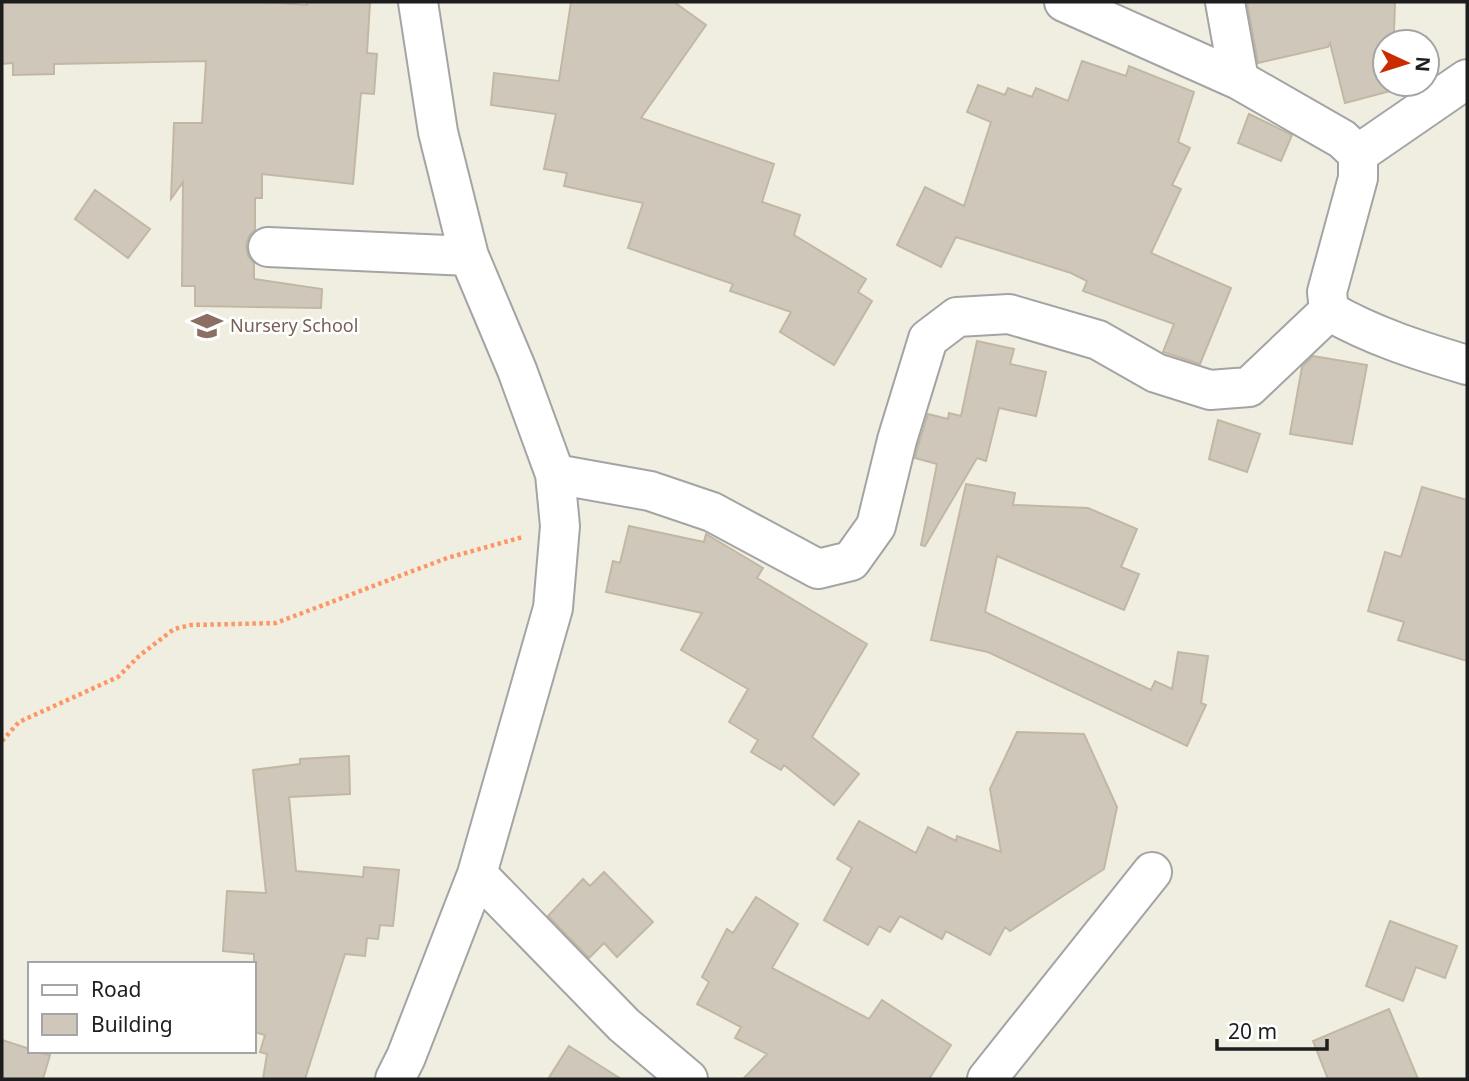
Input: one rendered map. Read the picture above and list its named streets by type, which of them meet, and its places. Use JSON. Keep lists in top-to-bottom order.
{
  "places": {
    "school or university": ["Nursery School"]
  },
  "legend": ["Road", "Building"],
  "scale_bar": "20 m",
  "north": "right"
}
